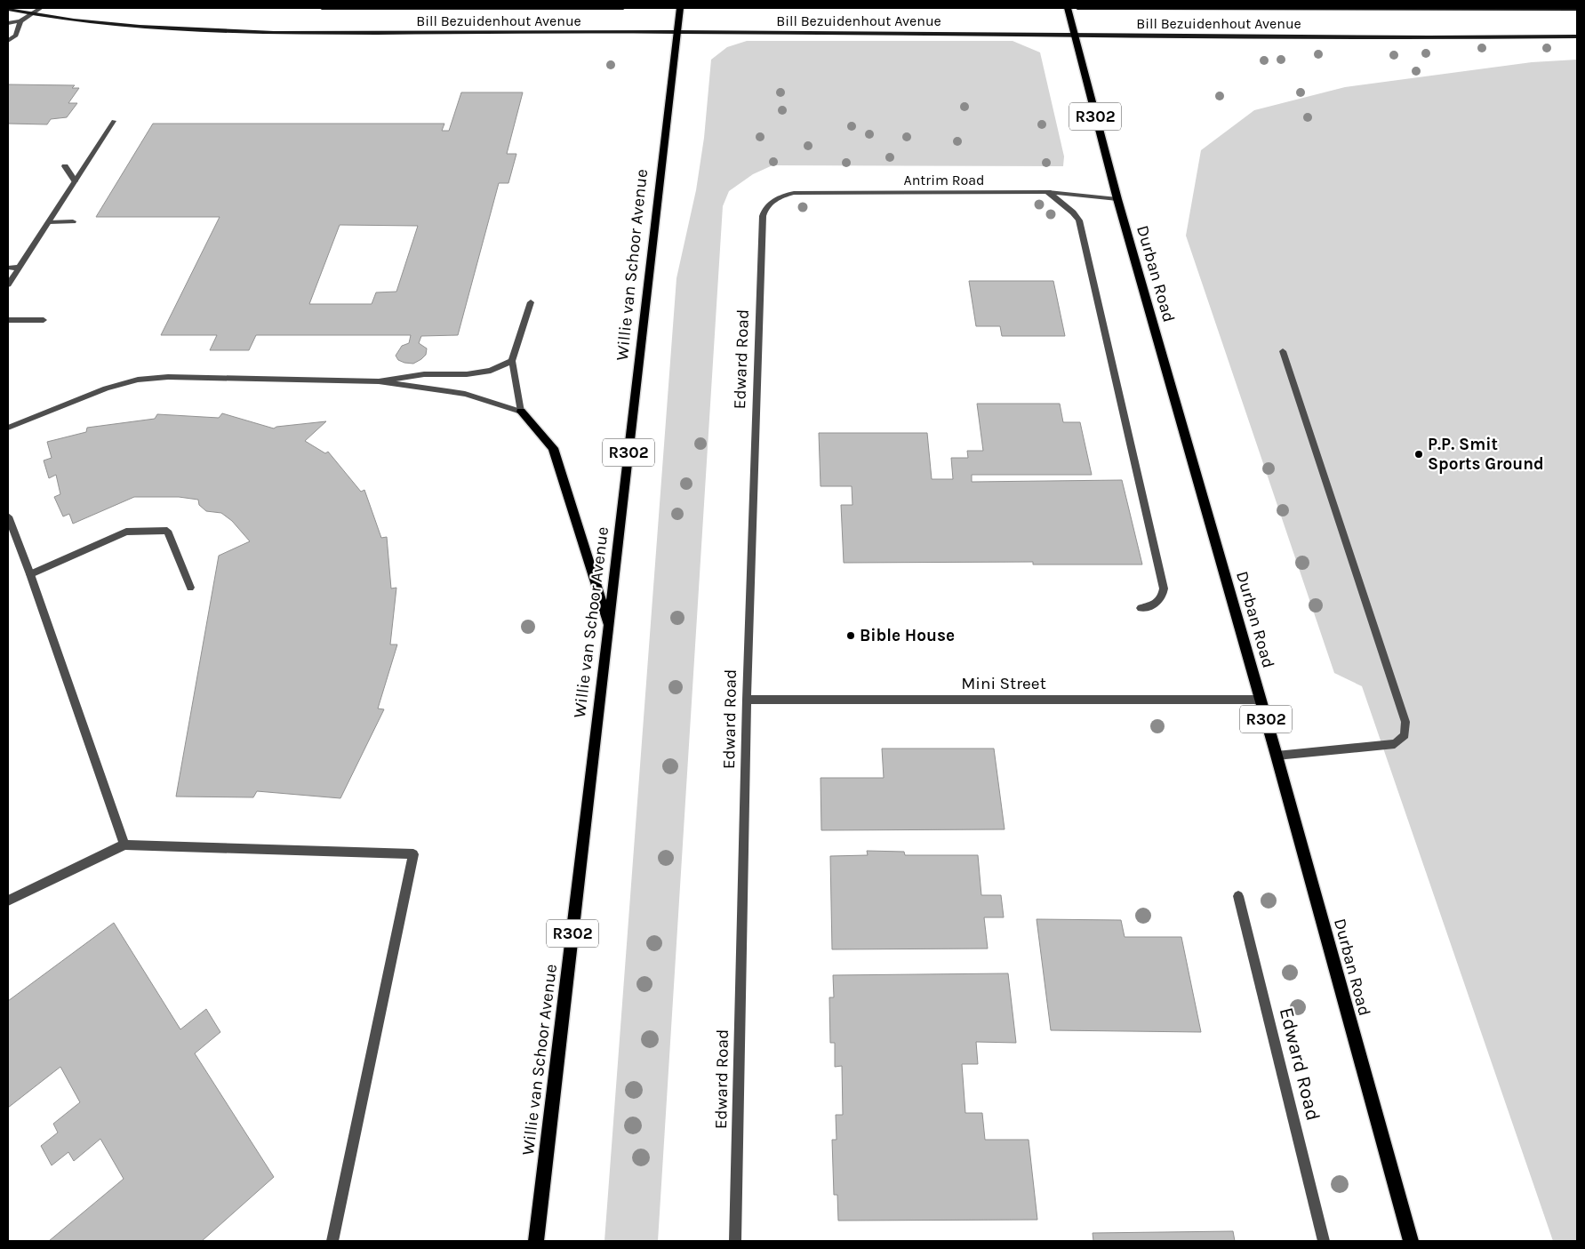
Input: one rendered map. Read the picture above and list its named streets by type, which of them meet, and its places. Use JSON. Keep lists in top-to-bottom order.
{
  "streets": {
    "main road": [
      "Bill Bezuidenhout Avenue",
      "R302",
      "Willie van Schoor Avenue",
      "Durban Road"
    ],
    "street": ["Antrim Road", "Edward Road", "Mini Street"]
  },
  "crossings": [
    ["Bill Bezuidenhout Avenue", "Willie van Schoor Avenue"],
    ["Bill Bezuidenhout Avenue", "Durban Road"],
    ["Antrim Road", "Durban Road"],
    ["Antrim Road", "Edward Road"],
    ["Durban Road", "Mini Street"],
    ["Edward Road", "Mini Street"]
  ],
  "places": ["P.P. Smit Sports Ground", "Bible House"]
}
